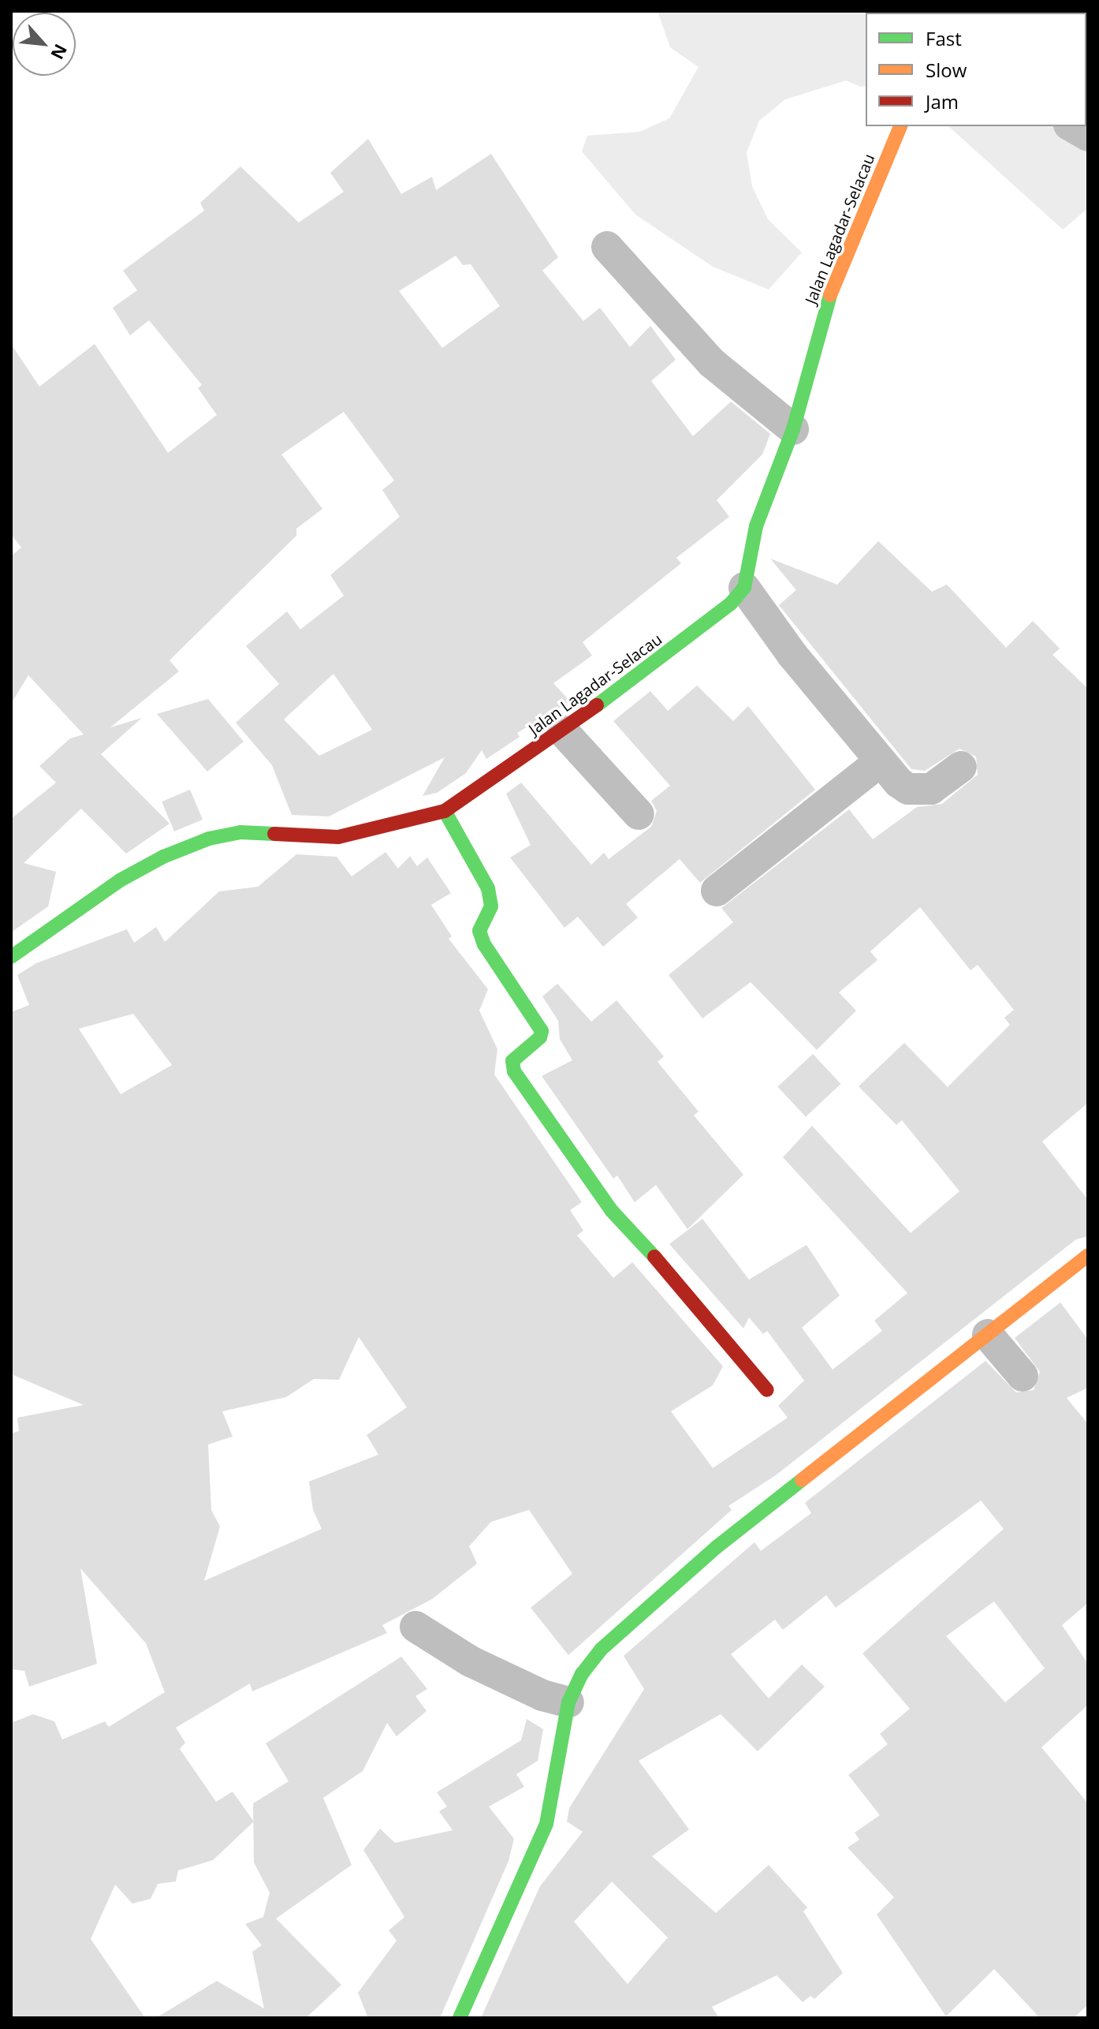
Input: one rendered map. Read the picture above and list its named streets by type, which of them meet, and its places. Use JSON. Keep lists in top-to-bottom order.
{
  "streets": {
    "street": ["Jalan Lagadar-Selacau"]
  },
  "legend": ["Fast", "Slow", "Jam"],
  "north": "bottom right"
}
